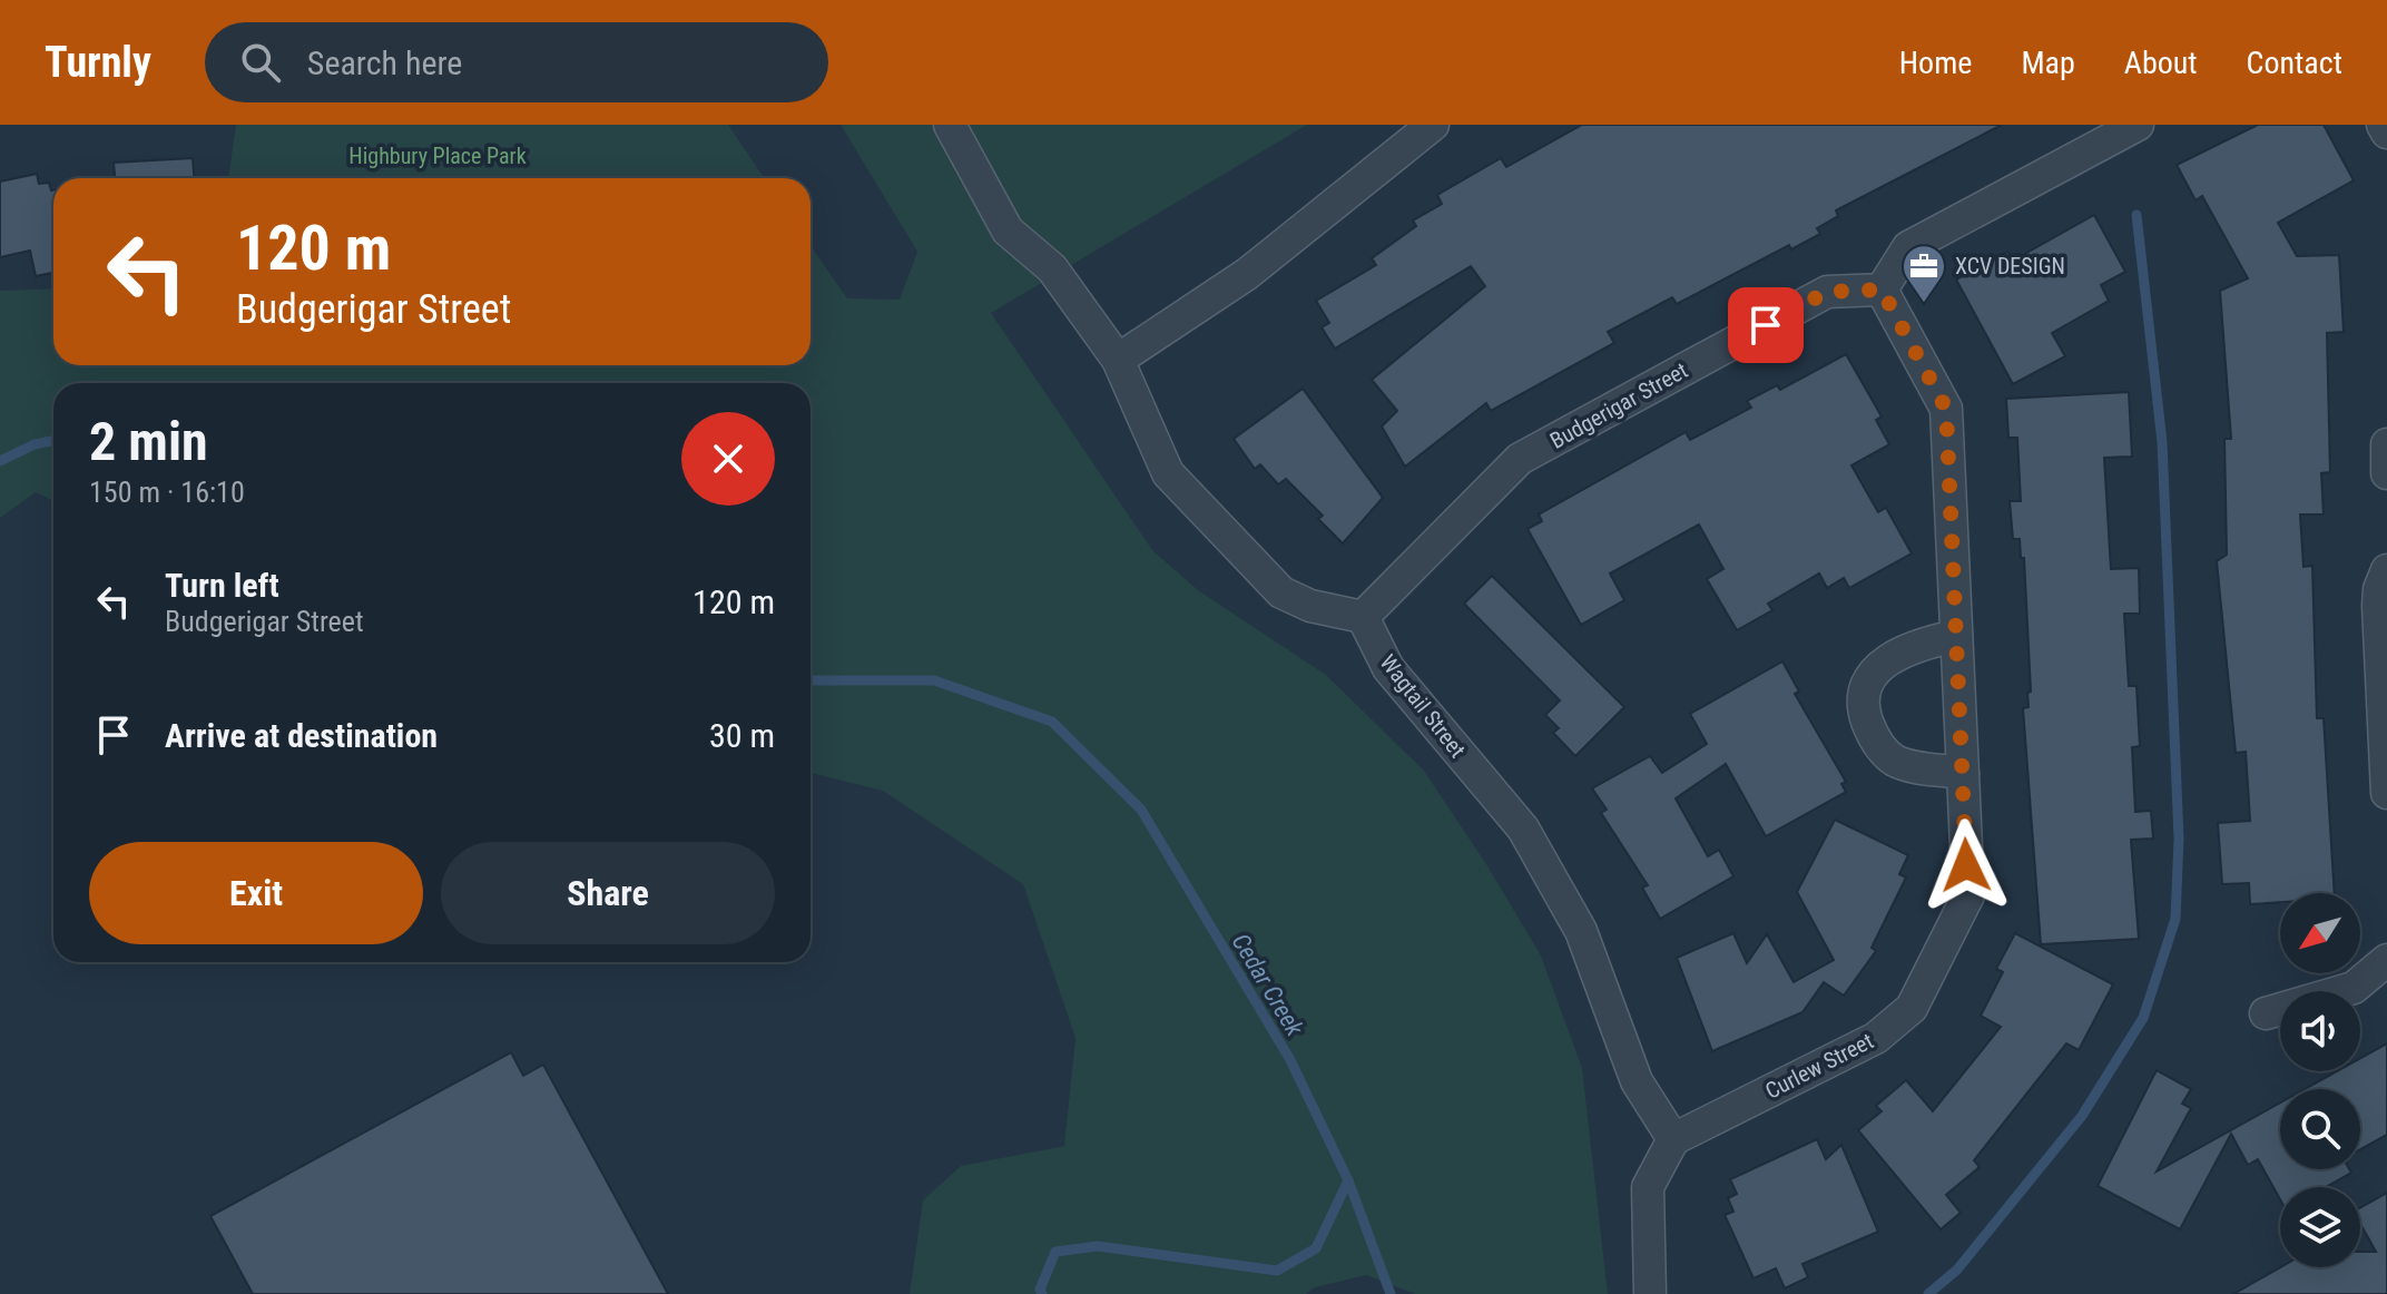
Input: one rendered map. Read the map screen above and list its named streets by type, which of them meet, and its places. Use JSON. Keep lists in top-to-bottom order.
{
  "streets": {
    "street": ["Budgerigar Street", "Wagtail Street", "Curlew Street"]
  },
  "crossings": [
    ["Budgerigar Street", "Wagtail Street"],
    ["Budgerigar Street", "Curlew Street"],
    ["Wagtail Street", "Curlew Street"]
  ],
  "water": ["Cedar Creek"],
  "parks": ["Highbury Place Park"],
  "places": {
    "office": ["XCV DESIGN"]
  },
  "north": "bottom left",
  "page": {
    "header": "Turnly",
    "search": "Search here",
    "nav": [
      "Home",
      "Map",
      "About",
      "Contact"
    ],
    "turn": ["120 m", "Budgerigar Street"],
    "heading": ["2 min", "150 m · 16:10"],
    "list": [
      {
        "name": "Turn left",
        "note": "Budgerigar Street",
        "value": "120 m"
      },
      {
        "name": "Arrive at destination",
        "value": "30 m"
      }
    ],
    "buttons": ["Exit", "Share"]
  }
}
